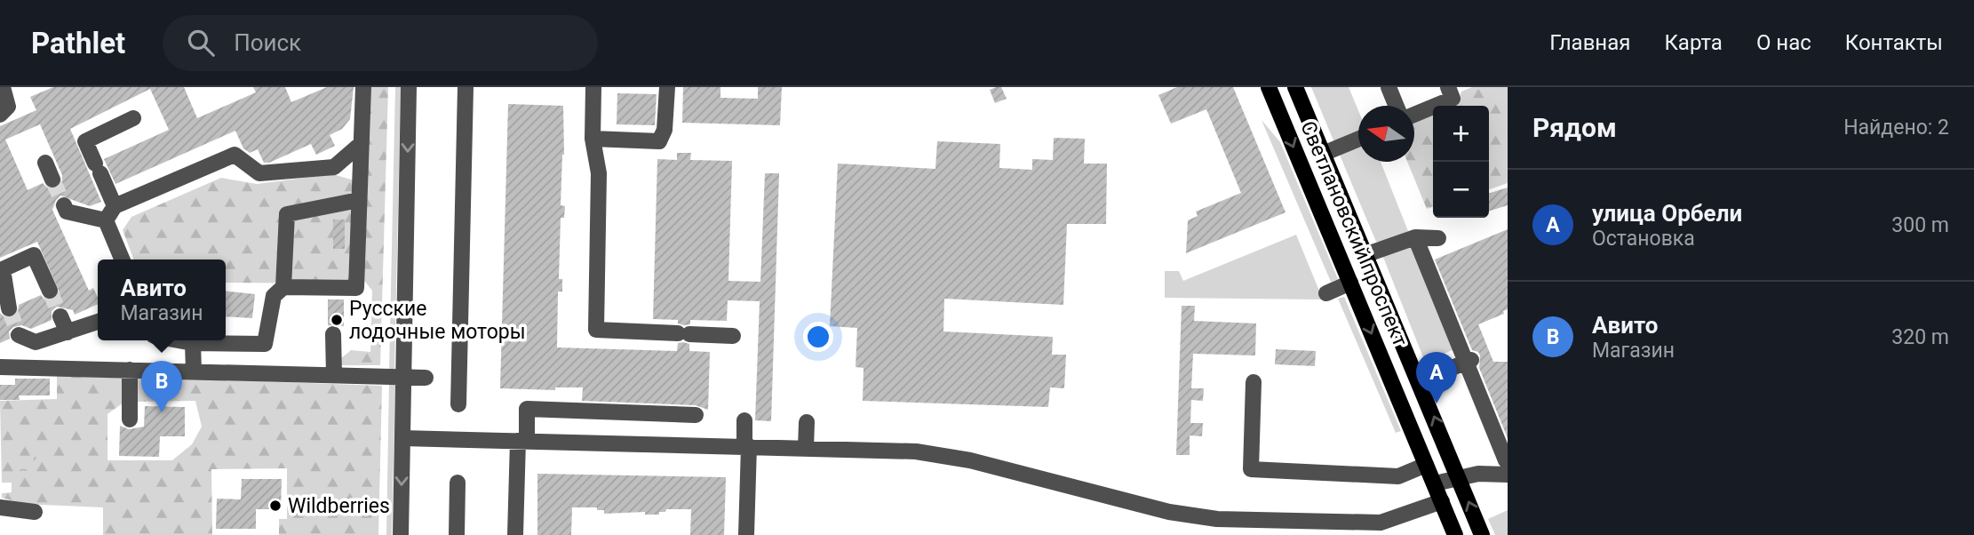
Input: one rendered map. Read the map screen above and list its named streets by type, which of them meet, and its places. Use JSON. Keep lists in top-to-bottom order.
{
  "streets": {
    "main road": ["Светлановский проспект"]
  },
  "places": ["Русские лодочные моторы", "Wildberries"],
  "north": "left",
  "page": {
    "header": "Pathlet",
    "search": "Поиск",
    "nav": [
      "Главная",
      "Карта",
      "О нас",
      "Контакты"
    ],
    "heading": ["Рядом", "Найдено: 2"],
    "map_buttons": ["+", "−"],
    "list": [
      {
        "mark": "A",
        "name": "улица Орбели",
        "note": "Остановка",
        "value": "300 m"
      },
      {
        "mark": "B",
        "name": "Авито",
        "note": "Магазин",
        "value": "320 m"
      }
    ],
    "popup": ["Авито", "Магазин"],
    "pins": ["A", "B"]
  }
}
